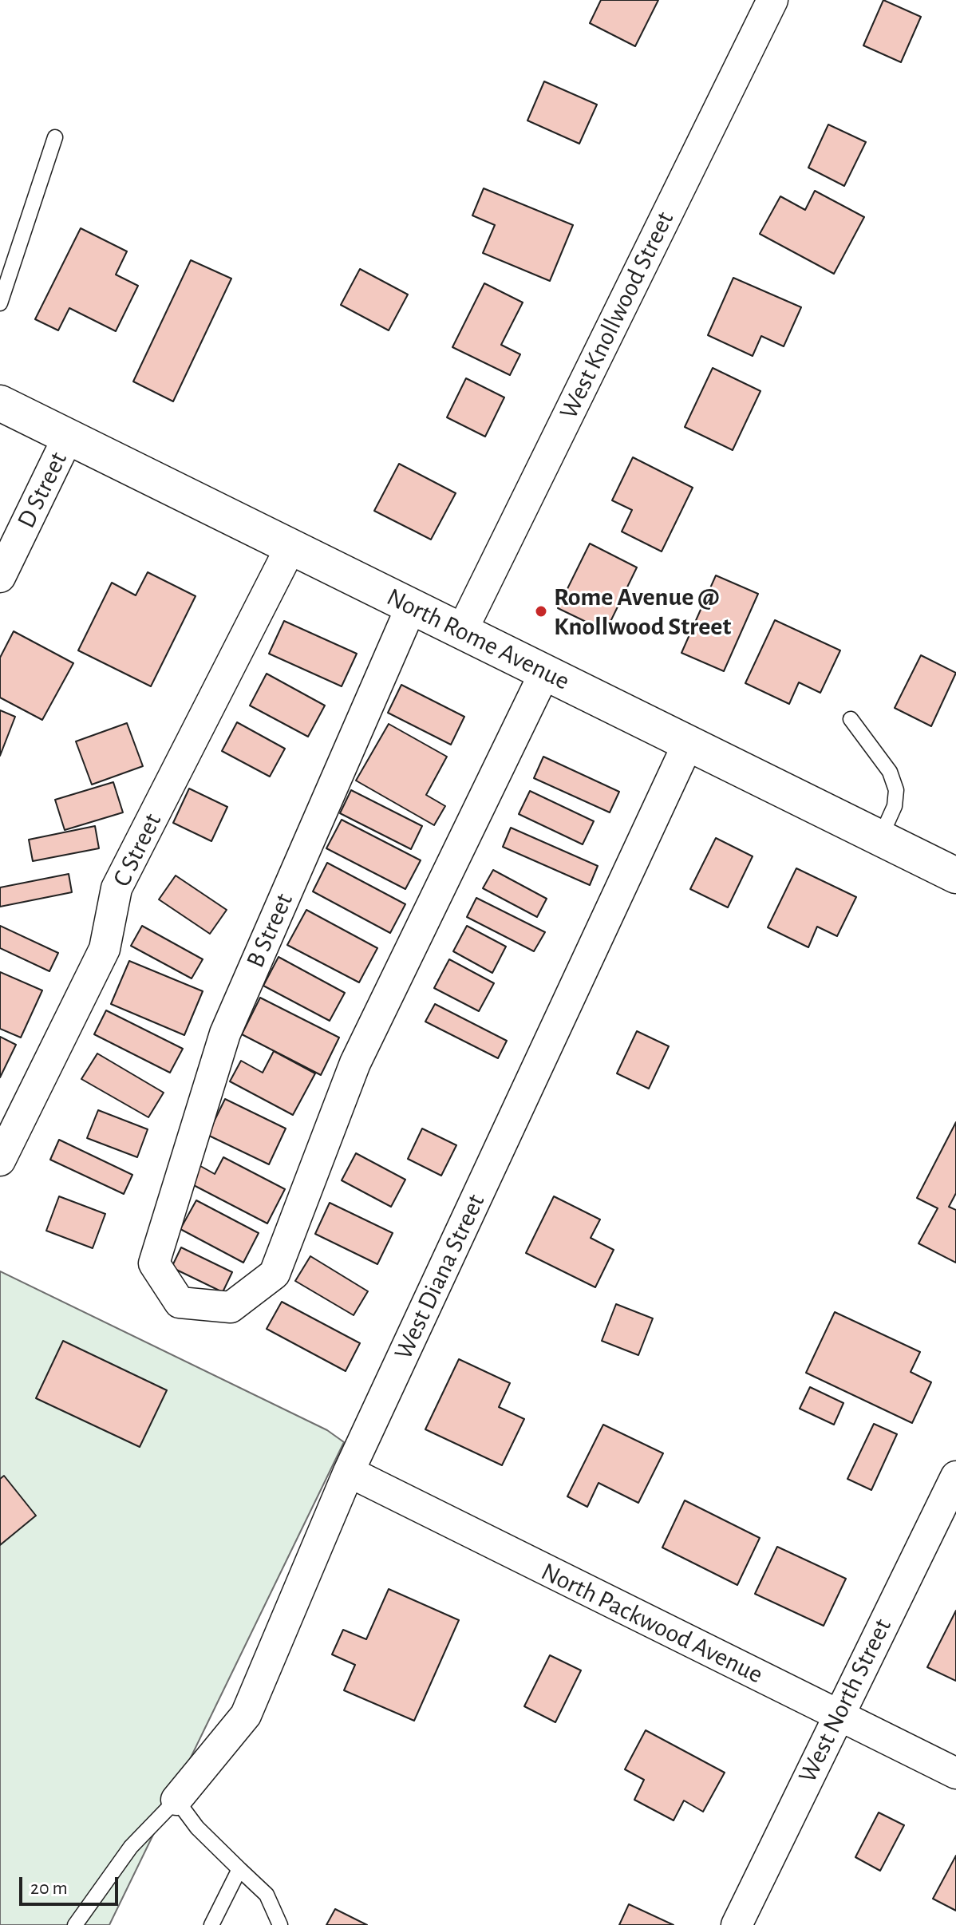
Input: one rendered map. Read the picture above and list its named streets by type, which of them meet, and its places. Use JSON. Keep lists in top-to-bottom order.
{
  "streets": {
    "street": [
      "West Knollwood Street",
      "D Street",
      "North Rome Avenue",
      "C Street",
      "B Street",
      "West Diana Street",
      "North Packwood Avenue",
      "West North Street"
    ]
  },
  "crossings": [
    ["West Knollwood Street", "North Rome Avenue"],
    ["D Street", "North Rome Avenue"],
    ["North Rome Avenue", "C Street"],
    ["North Rome Avenue", "B Street"],
    ["North Rome Avenue", "West Diana Street"],
    ["West Diana Street", "North Packwood Avenue"],
    ["North Packwood Avenue", "West North Street"]
  ],
  "places": ["Rome Avenue @ Knollwood Street"],
  "scale_bar": "20 m"
}
